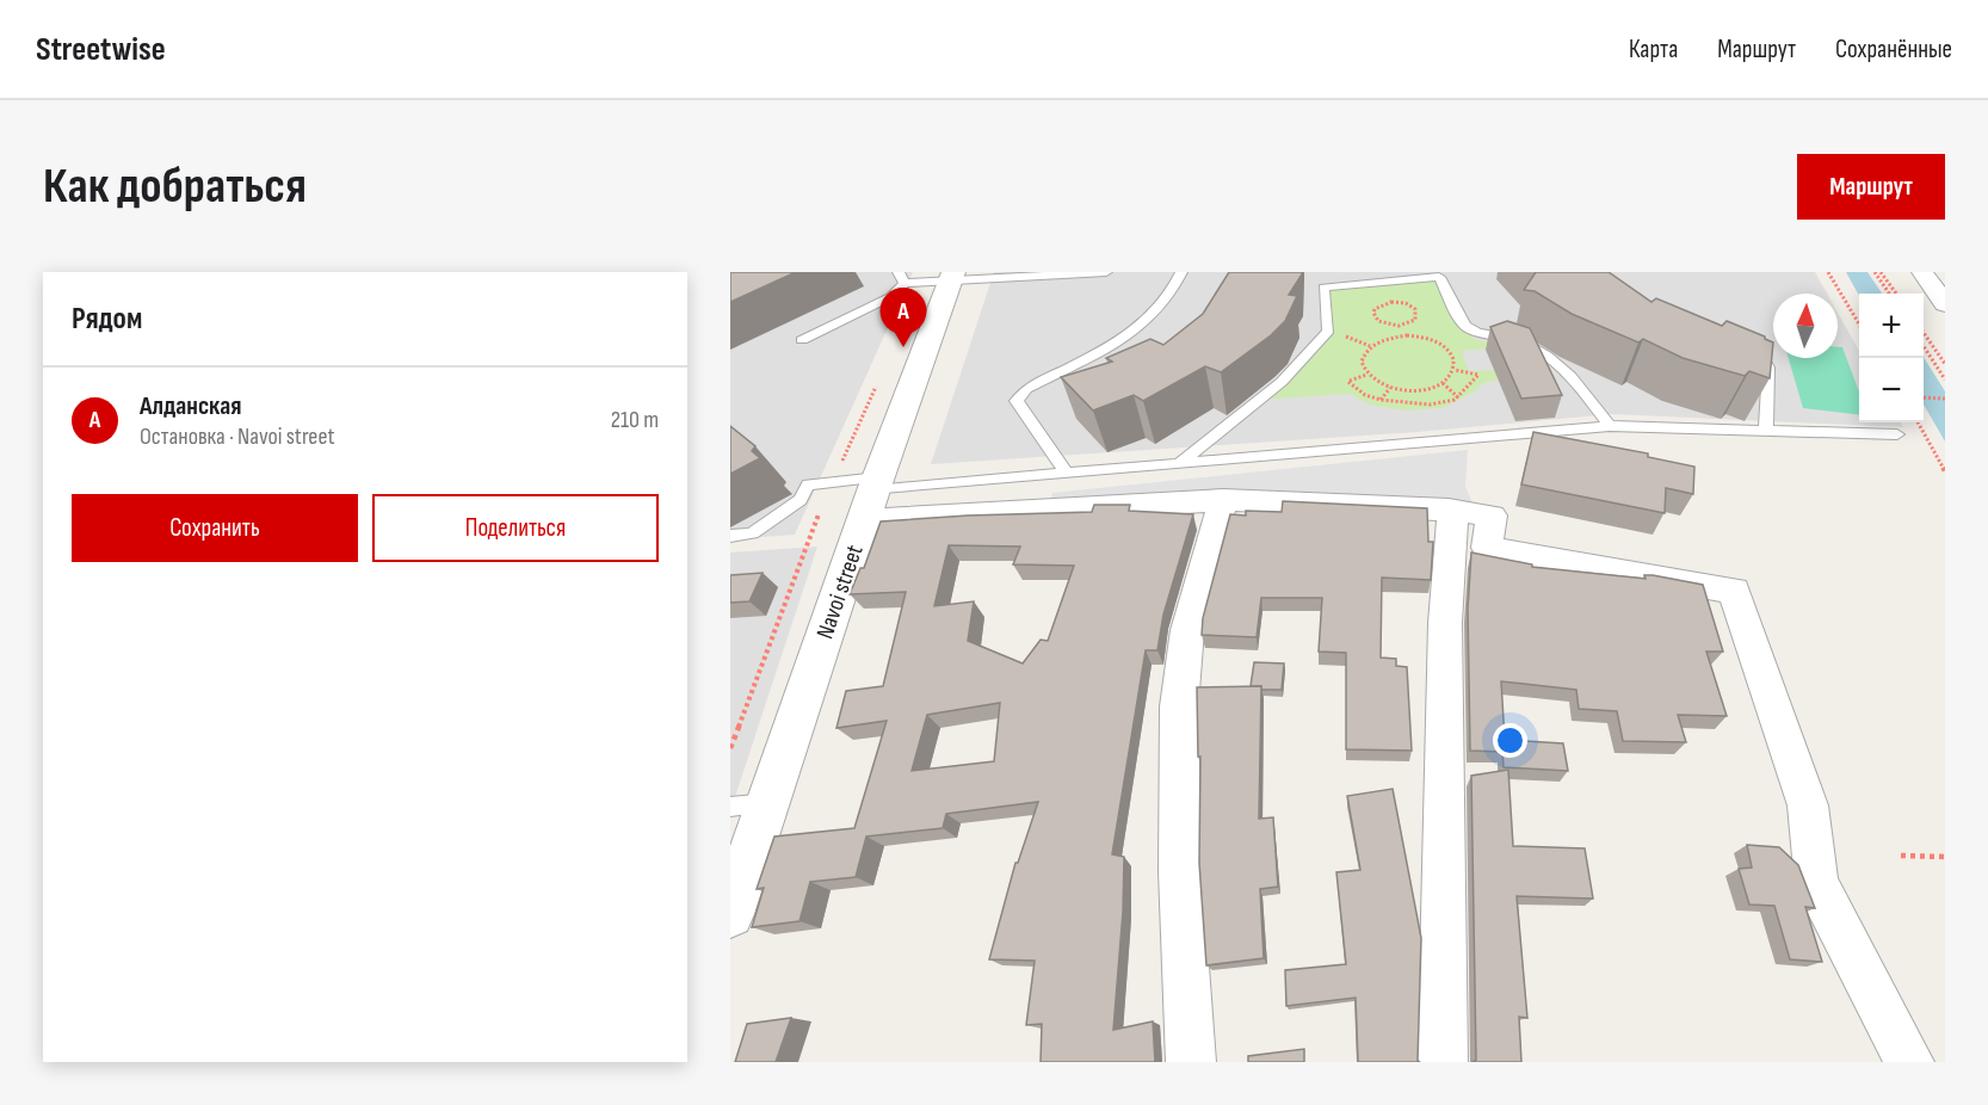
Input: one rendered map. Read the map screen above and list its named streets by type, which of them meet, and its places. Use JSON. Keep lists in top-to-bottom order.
{
  "streets": {
    "street": ["Navoi street"]
  },
  "north": "top",
  "page": {
    "header": "Streetwise",
    "nav": ["Карта", "Маршрут", "Сохранённые"],
    "buttons": [
      "Маршрут",
      ["Сохранить", "Поделиться"]
    ],
    "title": "Как добраться",
    "heading": "Рядом",
    "pins": "A",
    "map_buttons": ["+", "−"],
    "list": [
      {
        "mark": "A",
        "name": "Алданская",
        "note": "Остановка · Navoi street",
        "value": "210 m"
      }
    ]
  }
}
